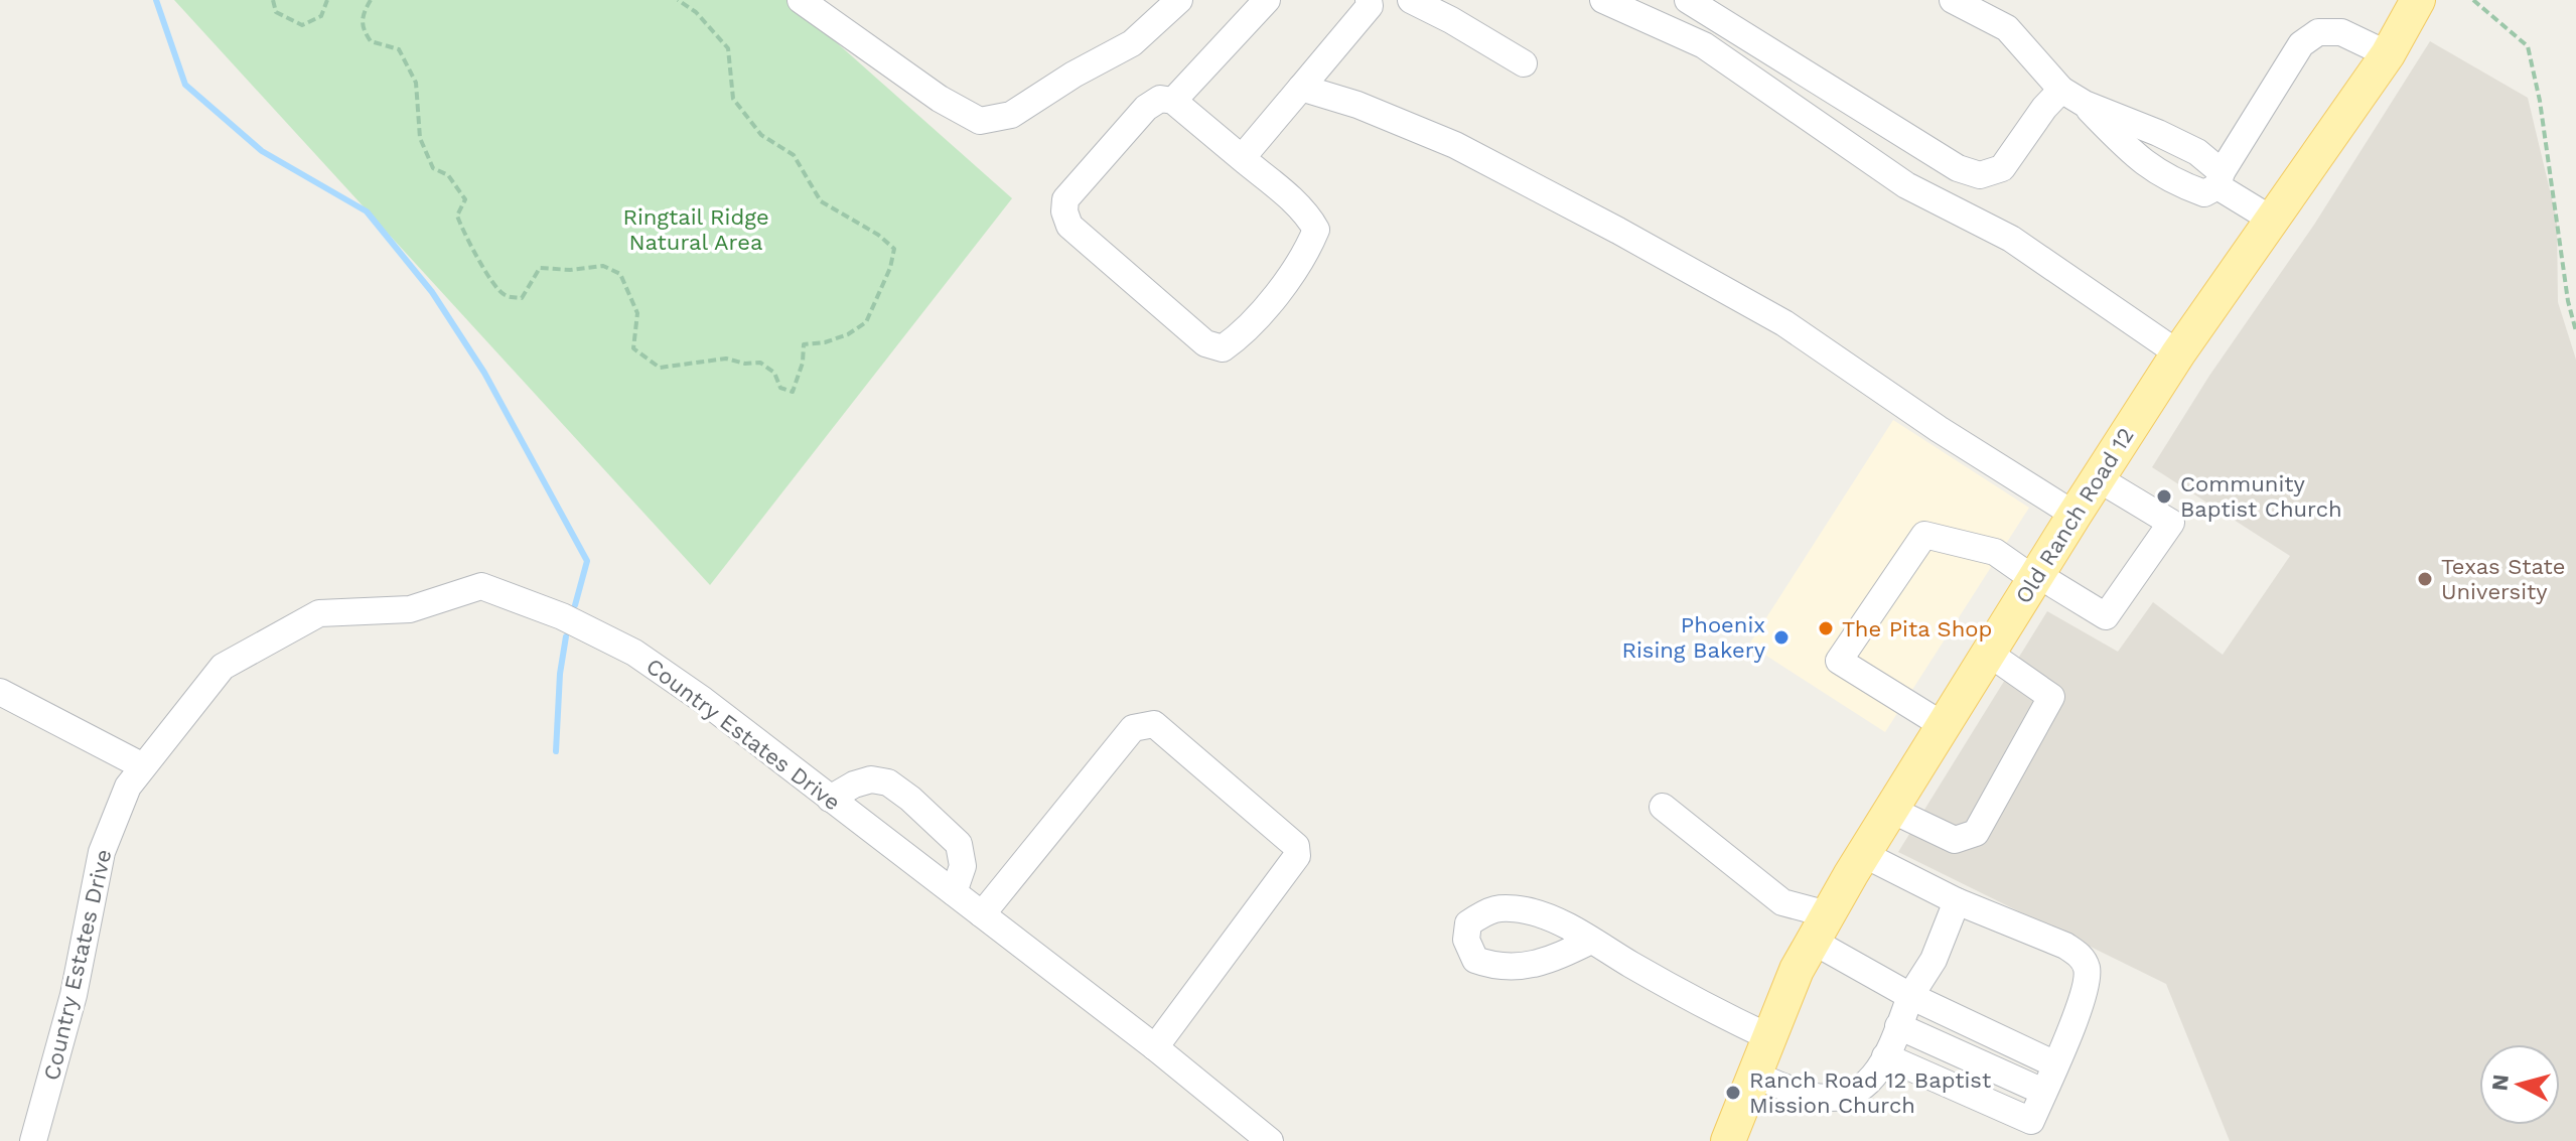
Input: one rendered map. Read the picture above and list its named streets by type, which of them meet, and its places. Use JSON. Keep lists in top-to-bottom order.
{
  "streets": {
    "main road": ["Old Ranch Road 12"],
    "street": ["Country Estates Drive"]
  },
  "parks": ["Ringtail Ridge Natural Area"],
  "places": [
    "Community Baptist Church",
    "Texas State University",
    "The Pita Shop",
    "Phoenix Rising Bakery",
    "Ranch Road 12 Baptist Mission Church"
  ],
  "north": "left"
}
